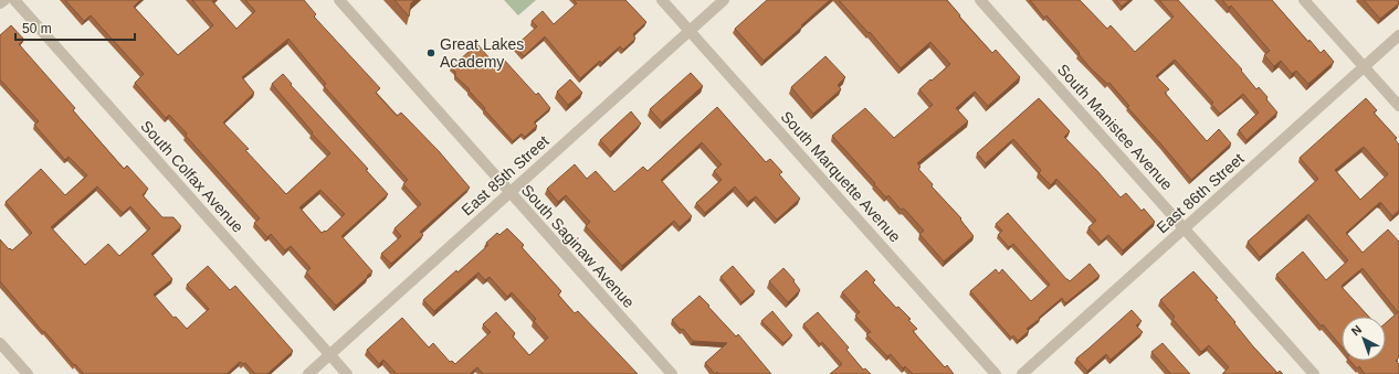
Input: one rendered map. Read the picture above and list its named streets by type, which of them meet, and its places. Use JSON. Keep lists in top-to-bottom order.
{
  "streets": {
    "street": [
      "South Manistee Avenue",
      "East 85th Street",
      "South Colfax Avenue",
      "South Marquette Avenue",
      "East 86th Street",
      "South Saginaw Avenue"
    ]
  },
  "crossings": [
    ["South Manistee Avenue", "East 86th Street"],
    ["East 85th Street", "South Colfax Avenue"],
    ["East 85th Street", "South Marquette Avenue"],
    ["East 85th Street", "South Saginaw Avenue"]
  ],
  "places": ["Great Lakes Academy"],
  "scale_bar": "50 m",
  "north": "top left"
}
